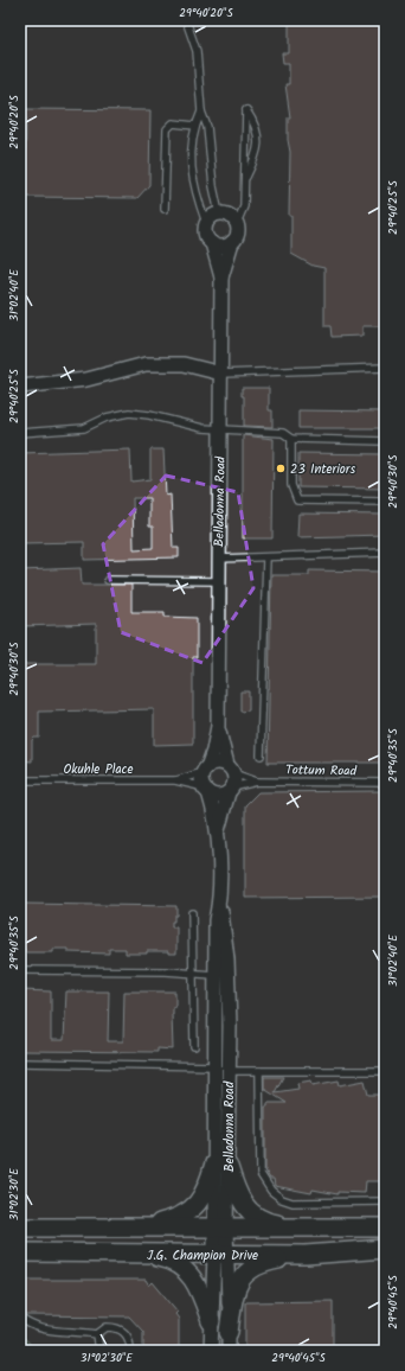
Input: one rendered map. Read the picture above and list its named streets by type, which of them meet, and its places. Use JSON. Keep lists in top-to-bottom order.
{
  "streets": {
    "street": ["Belladonna Road", "J.G. Champion Drive"],
    "lane": ["Okuhle Place", "Tottum Road"]
  },
  "crossings": [
    ["Belladonna Road", "Okuhle Place"],
    ["Belladonna Road", "Tottum Road"],
    ["Belladonna Road", "J.G. Champion Drive"],
    ["Okuhle Place", "Tottum Road"]
  ],
  "places": ["23 Interiors"],
  "coordinates": [
    "29°40'20\"S",
    "29°40'25\"S",
    "31°02'40\"E",
    "29°40'30\"S",
    "29°40'35\"S",
    "31°02'30\"E",
    "29°40'45\"S"
  ]
}
